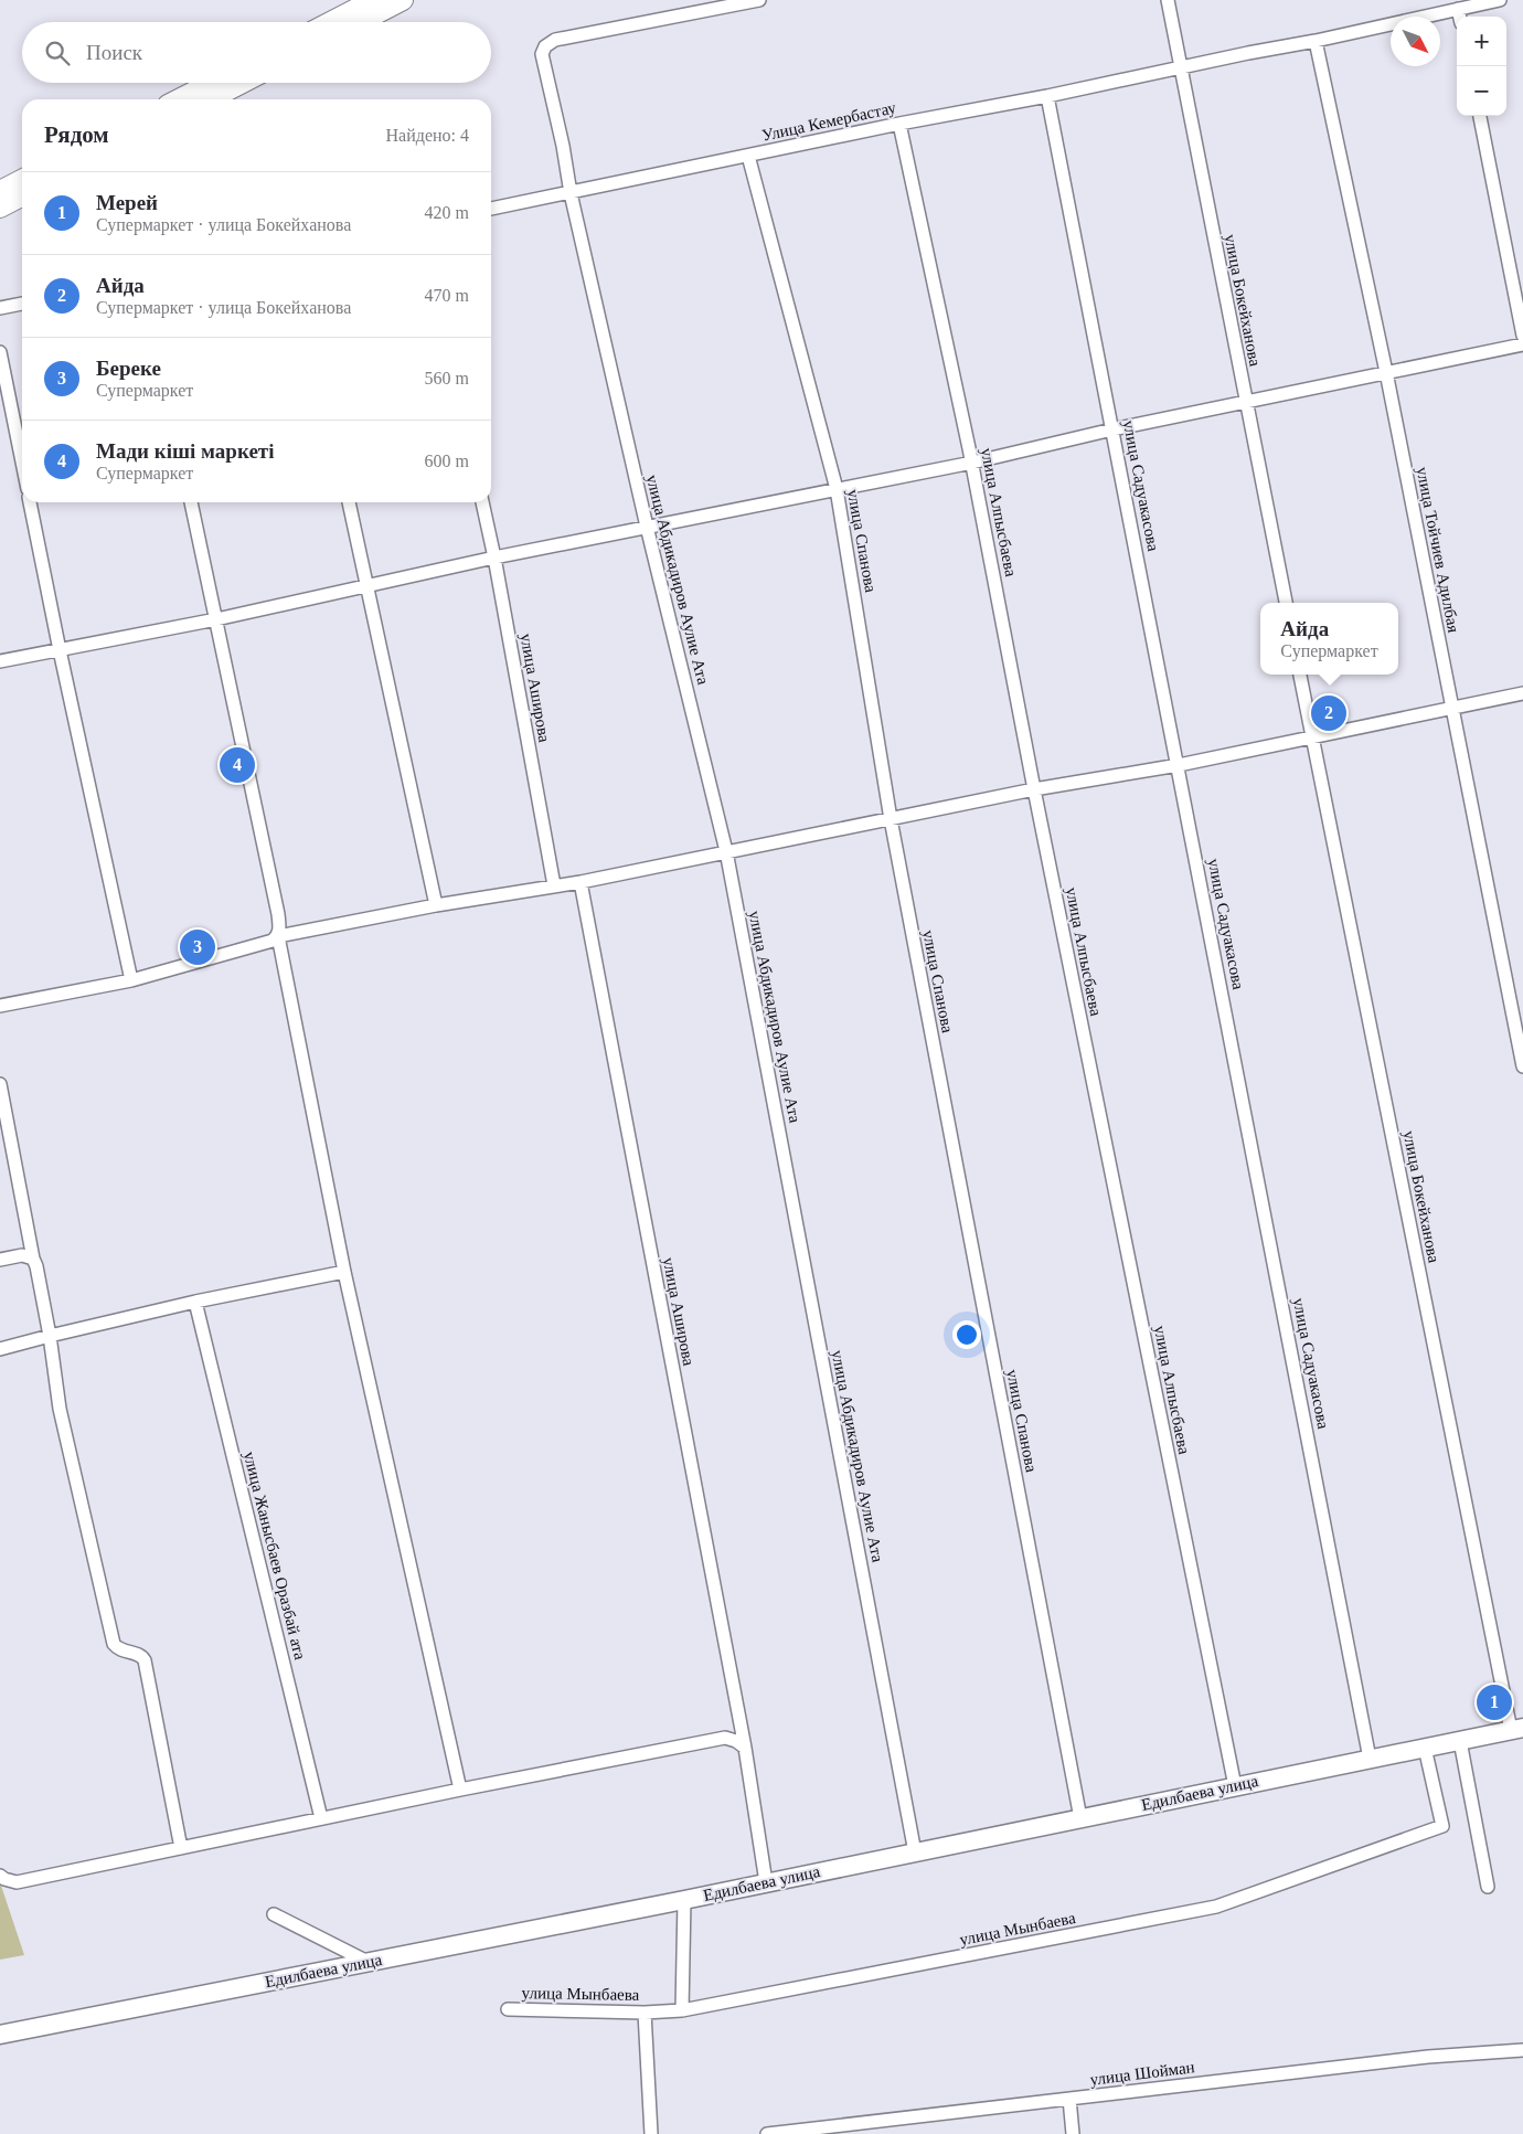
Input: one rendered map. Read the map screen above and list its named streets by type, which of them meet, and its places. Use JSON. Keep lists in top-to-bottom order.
{
  "streets": {
    "street": [
      "Улица Кемербастау",
      "улица Бокейханова",
      "улица Садуакасова",
      "улица Алпысбаева",
      "улица Спанова",
      "улица Тойчиев Адилбая",
      "улица Абдикадиров Аулие Ата",
      "улица Аширова",
      "улица Жанысбаев Оразбай ата",
      "Едилбаева улица",
      "улица Мынбаева",
      "улица Шойман"
    ]
  },
  "crossings": [
    ["Улица Кемербастау", "улица Бокейханова"],
    ["Улица Кемербастау", "улица Садуакасова"],
    ["Улица Кемербастау", "улица Алпысбаева"],
    ["Улица Кемербастау", "улица Спанова"],
    ["Улица Кемербастау", "улица Тойчиев Адилбая"],
    ["Улица Кемербастау", "улица Абдикадиров Аулие Ата"],
    ["улица Бокейханова", "Едилбаева улица"],
    ["улица Садуакасова", "Едилбаева улица"],
    ["улица Алпысбаева", "Едилбаева улица"],
    ["улица Спанова", "Едилбаева улица"],
    ["улица Абдикадиров Аулие Ата", "Едилбаева улица"],
    ["улица Аширова", "Едилбаева улица"],
    ["Едилбаева улица", "улица Мынбаева"]
  ],
  "north": "bottom right",
  "page": {
    "map_buttons": ["+", "−"],
    "search": "Поиск",
    "heading": ["Рядом", "Найдено: 4"],
    "list": [
      {
        "mark": "1",
        "name": "Мерей",
        "note": "Супермаркет · улица Бокейханова",
        "value": "420 m"
      },
      {
        "mark": "2",
        "name": "Айда",
        "note": "Супермаркет · улица Бокейханова",
        "value": "470 m"
      },
      {
        "mark": "3",
        "name": "Береке",
        "note": "Супермаркет",
        "value": "560 m"
      },
      {
        "mark": "4",
        "name": "Мади кіші маркеті",
        "note": "Супермаркет",
        "value": "600 m"
      }
    ],
    "popup": ["Айда", "Супермаркет"],
    "pins": [
      "2",
      "4",
      "3",
      "1"
    ]
  }
}
